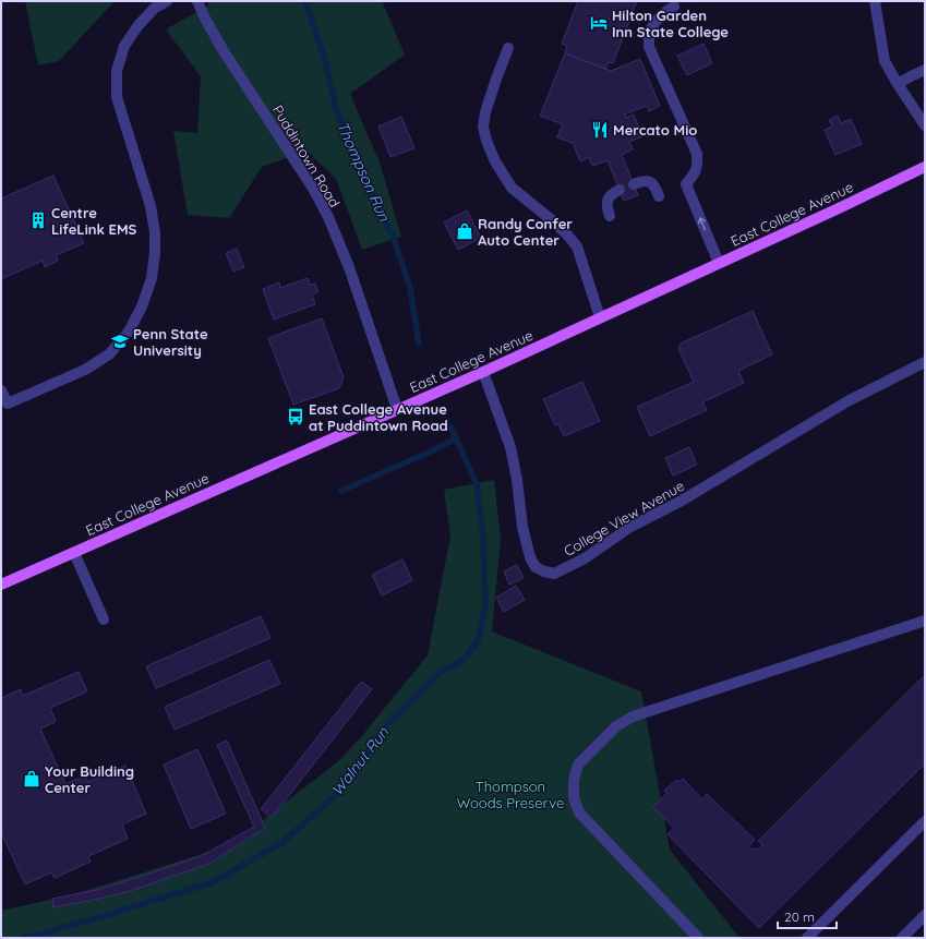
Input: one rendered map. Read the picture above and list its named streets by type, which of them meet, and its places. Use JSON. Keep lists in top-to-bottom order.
{
  "streets": {
    "main road": ["East College Avenue"],
    "street": ["Puddintown Road", "College View Avenue"]
  },
  "crossings": [
    ["Puddintown Road", "East College Avenue"],
    ["East College Avenue", "College View Avenue"]
  ],
  "water": ["Thompson Run", "Walnut Run"],
  "parks": ["Thompson Woods Preserve"],
  "places": {
    "hotel": ["Hilton Garden Inn State College"],
    "restaurant": ["Mercato Mio"],
    "building": ["Centre LifeLink EMS"],
    "shop": ["Randy Confer Auto Center", "Your Building Center"],
    "school or university": ["Penn State University"],
    "bus stop": ["East College Avenue at Puddintown Road"]
  },
  "scale_bar": "20 m"
}
